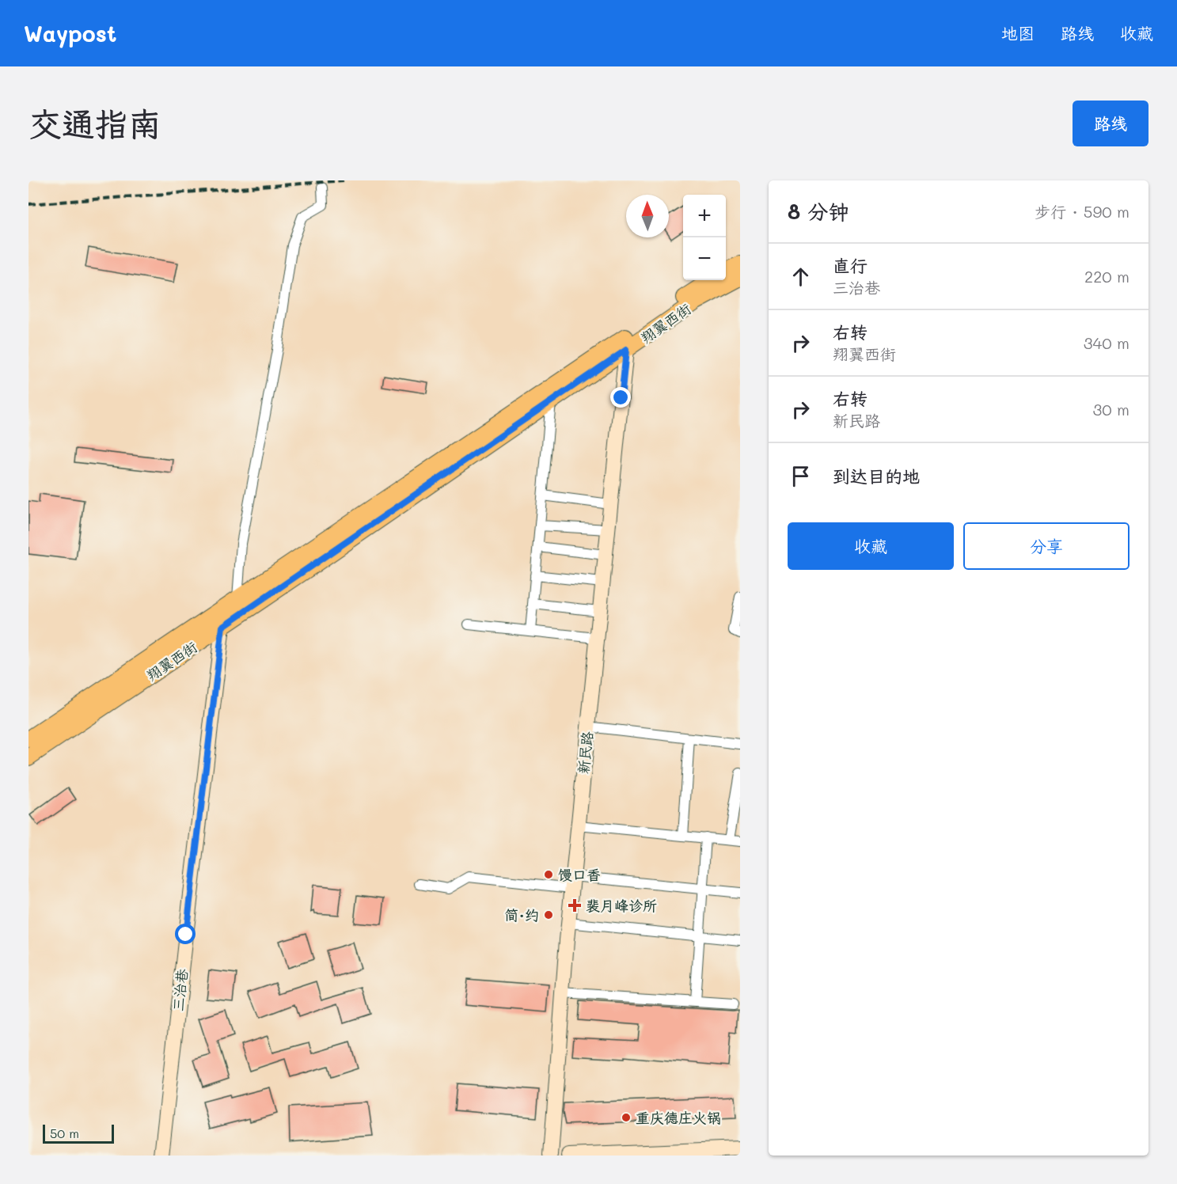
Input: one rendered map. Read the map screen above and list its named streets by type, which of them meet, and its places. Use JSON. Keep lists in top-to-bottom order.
{
  "streets": {
    "main road": ["翔翼西街"],
    "street": ["新民路", "三治巷"]
  },
  "crossings": [
    ["翔翼西街", "新民路"],
    ["翔翼西街", "三治巷"]
  ],
  "places": {
    "other": ["馒口香", "简·约", "重庆德庄火锅"],
    "health": ["裴月峰诊所"]
  },
  "scale_bar": "50 m",
  "north": "top",
  "page": {
    "header": "Waypost",
    "nav": ["地图", "路线", "收藏"],
    "buttons": [
      "路线",
      ["收藏", "分享"]
    ],
    "title": "交通指南",
    "heading": ["8 分钟", "步行 · 590 m"],
    "map_buttons": ["+", "−"],
    "list": [
      ["直行", "三治巷", "220 m"],
      ["右转", "翔翼西街", "340 m"],
      ["右转", "新民路", "30 m"],
      "到达目的地"
    ],
    "scale": "50 m"
  }
}
